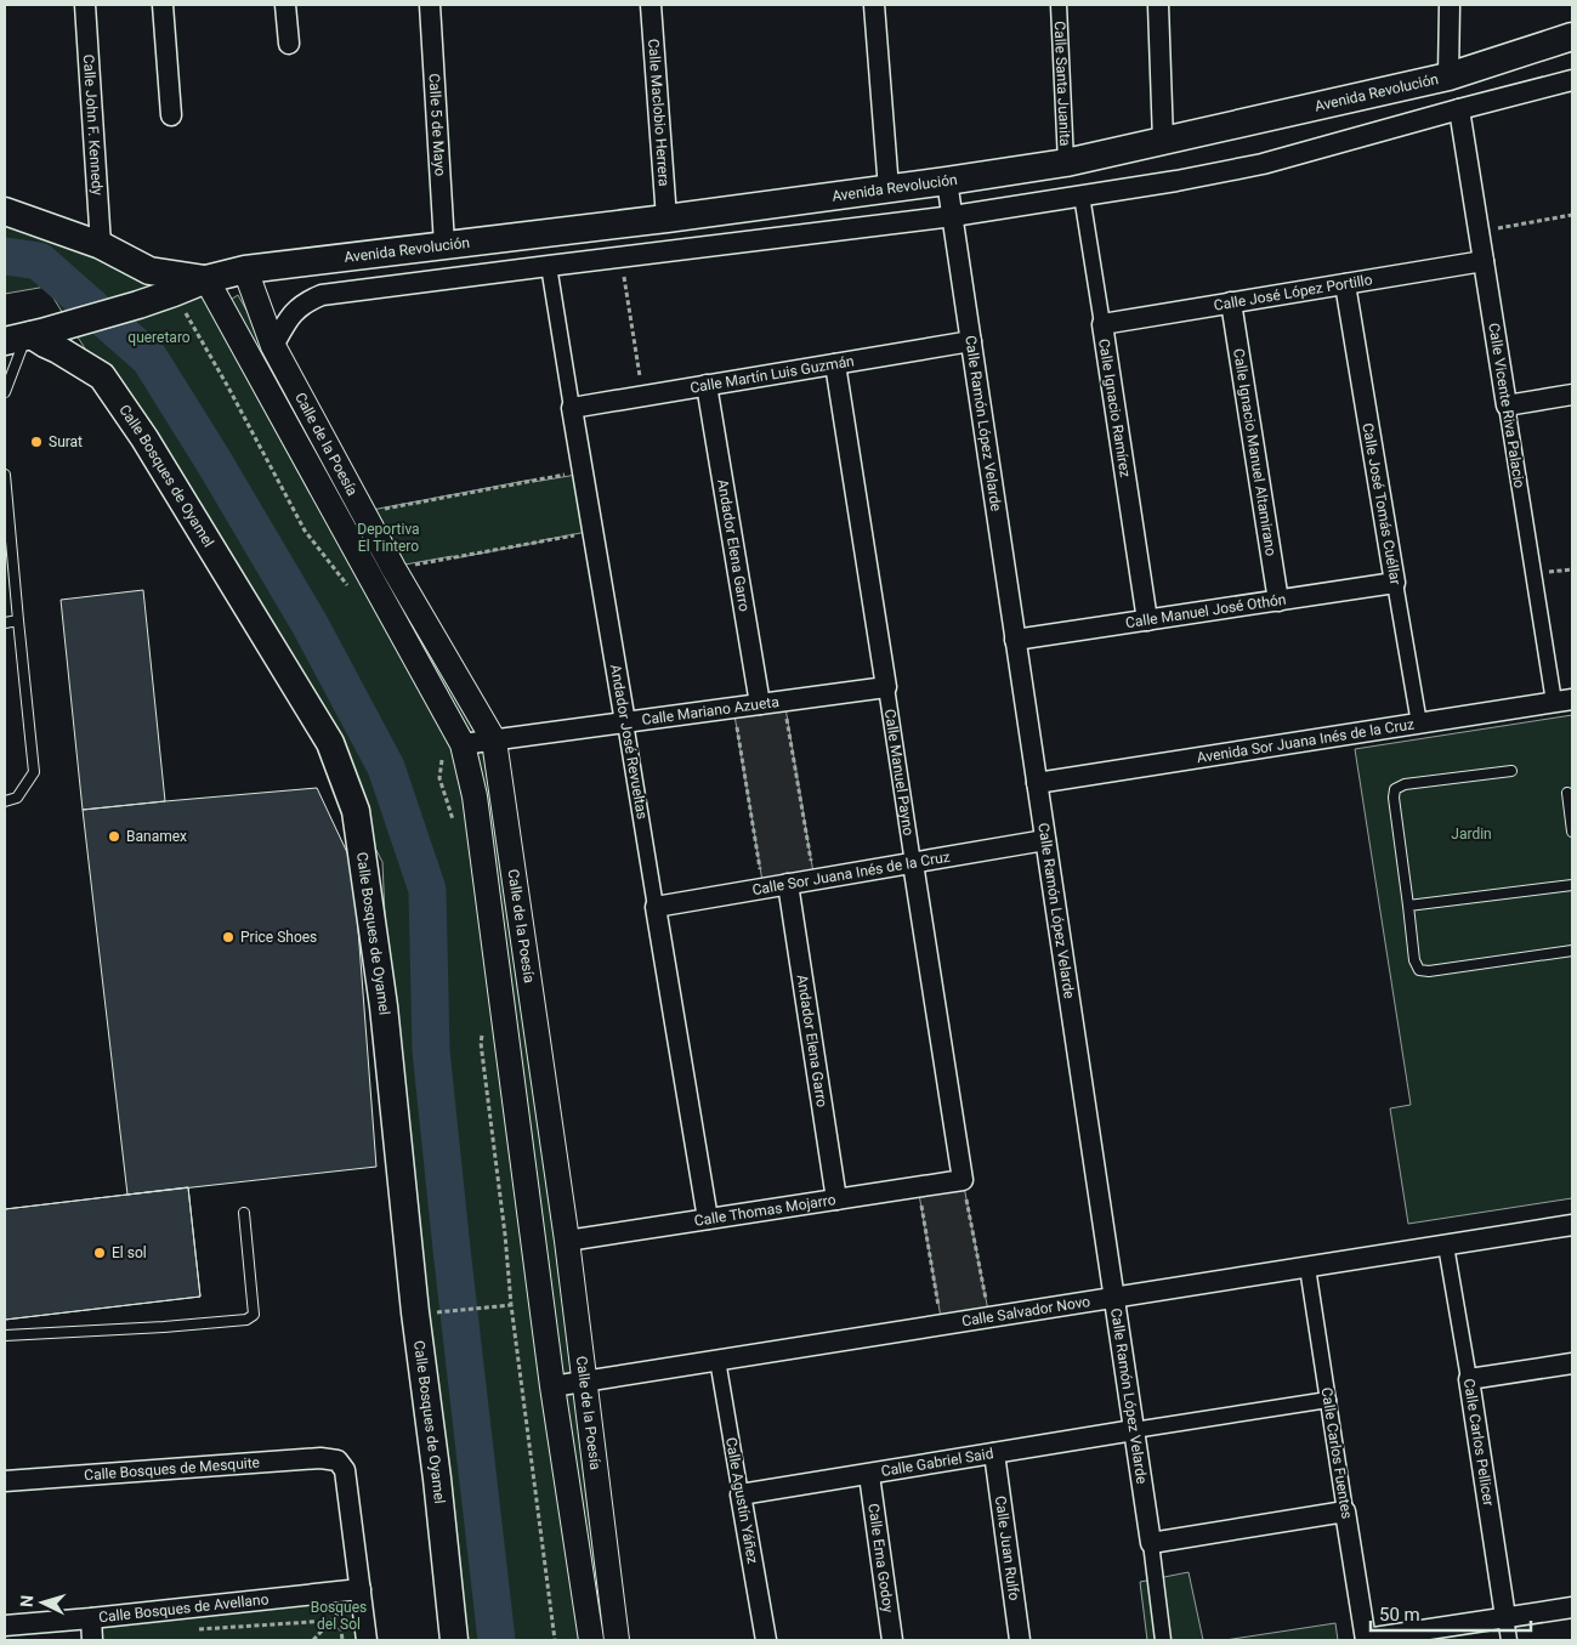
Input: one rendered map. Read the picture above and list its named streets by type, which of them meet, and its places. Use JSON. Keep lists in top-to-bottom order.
{
  "streets": {
    "main road": ["Avenida Revolución", "Calle Bosques de Oyamel"],
    "street": [
      "Calle Santa Juanita",
      "Calle Maclobio Herrera",
      "Calle John F. Kennedy",
      "Calle 5 de Mayo",
      "Calle José López Portillo",
      "Calle Martín Luis Guzmán",
      "Calle Vicente Riva Palacio",
      "Calle Ignacio Ramírez",
      "Calle Ramón López Velarde",
      "Calle de la Poesía",
      "Calle Ignacio Manuel Altamirano",
      "Calle José Tomás Cuéllar",
      "Andador Elena Garro",
      "Calle Manuel José Othón",
      "Calle Mariano Azueta",
      "Avenida Sor Juana Inés de la Cruz",
      "Andador José Revueltas",
      "Calle Manuel Payno",
      "Calle Sor Juana Inés de la Cruz",
      "Calle Thomas Mojarro",
      "Calle Salvador Novo",
      "Calle Carlos Pellicer",
      "Calle Carlos Fuentes",
      "Calle Gabriel Said",
      "Calle Bosques de Mesquite",
      "Calle Agustín Yáñez",
      "Calle Juan Rulfo",
      "Calle Ema Godoy",
      "Calle Bosques de Avellano"
    ]
  },
  "crossings": [
    ["Calle Santa Juanita", "Avenida Revolución"],
    ["Avenida Revolución", "Calle Maclobio Herrera"],
    ["Avenida Revolución", "Calle John F. Kennedy"],
    ["Avenida Revolución", "Calle 5 de Mayo"],
    ["Avenida Revolución", "Calle Ramón López Velarde"],
    ["Avenida Revolución", "Calle de la Poesía"],
    ["Avenida Revolución", "Calle Bosques de Oyamel"],
    ["Calle José López Portillo", "Calle Vicente Riva Palacio"],
    ["Calle José López Portillo", "Calle Ignacio Ramírez"],
    ["Calle José López Portillo", "Calle Ignacio Manuel Altamirano"],
    ["Calle José López Portillo", "Calle José Tomás Cuéllar"],
    ["Calle Martín Luis Guzmán", "Calle Ramón López Velarde"],
    ["Calle Martín Luis Guzmán", "Andador Elena Garro"],
    ["Calle Martín Luis Guzmán", "Andador José Revueltas"],
    ["Calle Martín Luis Guzmán", "Calle Manuel Payno"],
    ["Calle Vicente Riva Palacio", "Avenida Sor Juana Inés de la Cruz"],
    ["Calle Ignacio Ramírez", "Calle Manuel José Othón"],
    ["Calle Ramón López Velarde", "Calle Manuel José Othón"],
    ["Calle Ramón López Velarde", "Avenida Sor Juana Inés de la Cruz"],
    ["Calle Ramón López Velarde", "Calle Sor Juana Inés de la Cruz"],
    ["Calle Ramón López Velarde", "Calle Salvador Novo"],
    ["Calle Ramón López Velarde", "Calle Gabriel Said"],
    ["Calle de la Poesía", "Calle Mariano Azueta"],
    ["Calle de la Poesía", "Calle Thomas Mojarro"],
    ["Calle de la Poesía", "Calle Salvador Novo"],
    ["Calle Ignacio Manuel Altamirano", "Calle Manuel José Othón"],
    ["Calle José Tomás Cuéllar", "Calle Manuel José Othón"],
    ["Calle José Tomás Cuéllar", "Avenida Sor Juana Inés de la Cruz"],
    ["Andador Elena Garro", "Calle Mariano Azueta"],
    ["Andador Elena Garro", "Calle Sor Juana Inés de la Cruz"],
    ["Andador Elena Garro", "Calle Thomas Mojarro"],
    ["Calle Mariano Azueta", "Andador José Revueltas"],
    ["Calle Mariano Azueta", "Calle Manuel Payno"],
    ["Andador José Revueltas", "Calle Sor Juana Inés de la Cruz"],
    ["Andador José Revueltas", "Calle Thomas Mojarro"],
    ["Calle Manuel Payno", "Calle Sor Juana Inés de la Cruz"],
    ["Calle Manuel Payno", "Calle Thomas Mojarro"],
    ["Calle Salvador Novo", "Calle Carlos Pellicer"],
    ["Calle Salvador Novo", "Calle Carlos Fuentes"],
    ["Calle Salvador Novo", "Calle Agustín Yáñez"],
    ["Calle Gabriel Said", "Calle Agustín Yáñez"],
    ["Calle Gabriel Said", "Calle Juan Rulfo"],
    ["Calle Gabriel Said", "Calle Ema Godoy"],
    ["Calle Bosques de Mesquite", "Calle Bosques de Avellano"]
  ],
  "parks": [
    "queretaro",
    "Deportiva El Tintero",
    "Jardin",
    "Bosques del Sol"
  ],
  "places": [
    "Surat",
    "Banamex",
    "Price Shoes",
    "El sol"
  ],
  "scale_bar": "50 m",
  "north": "left"
}
